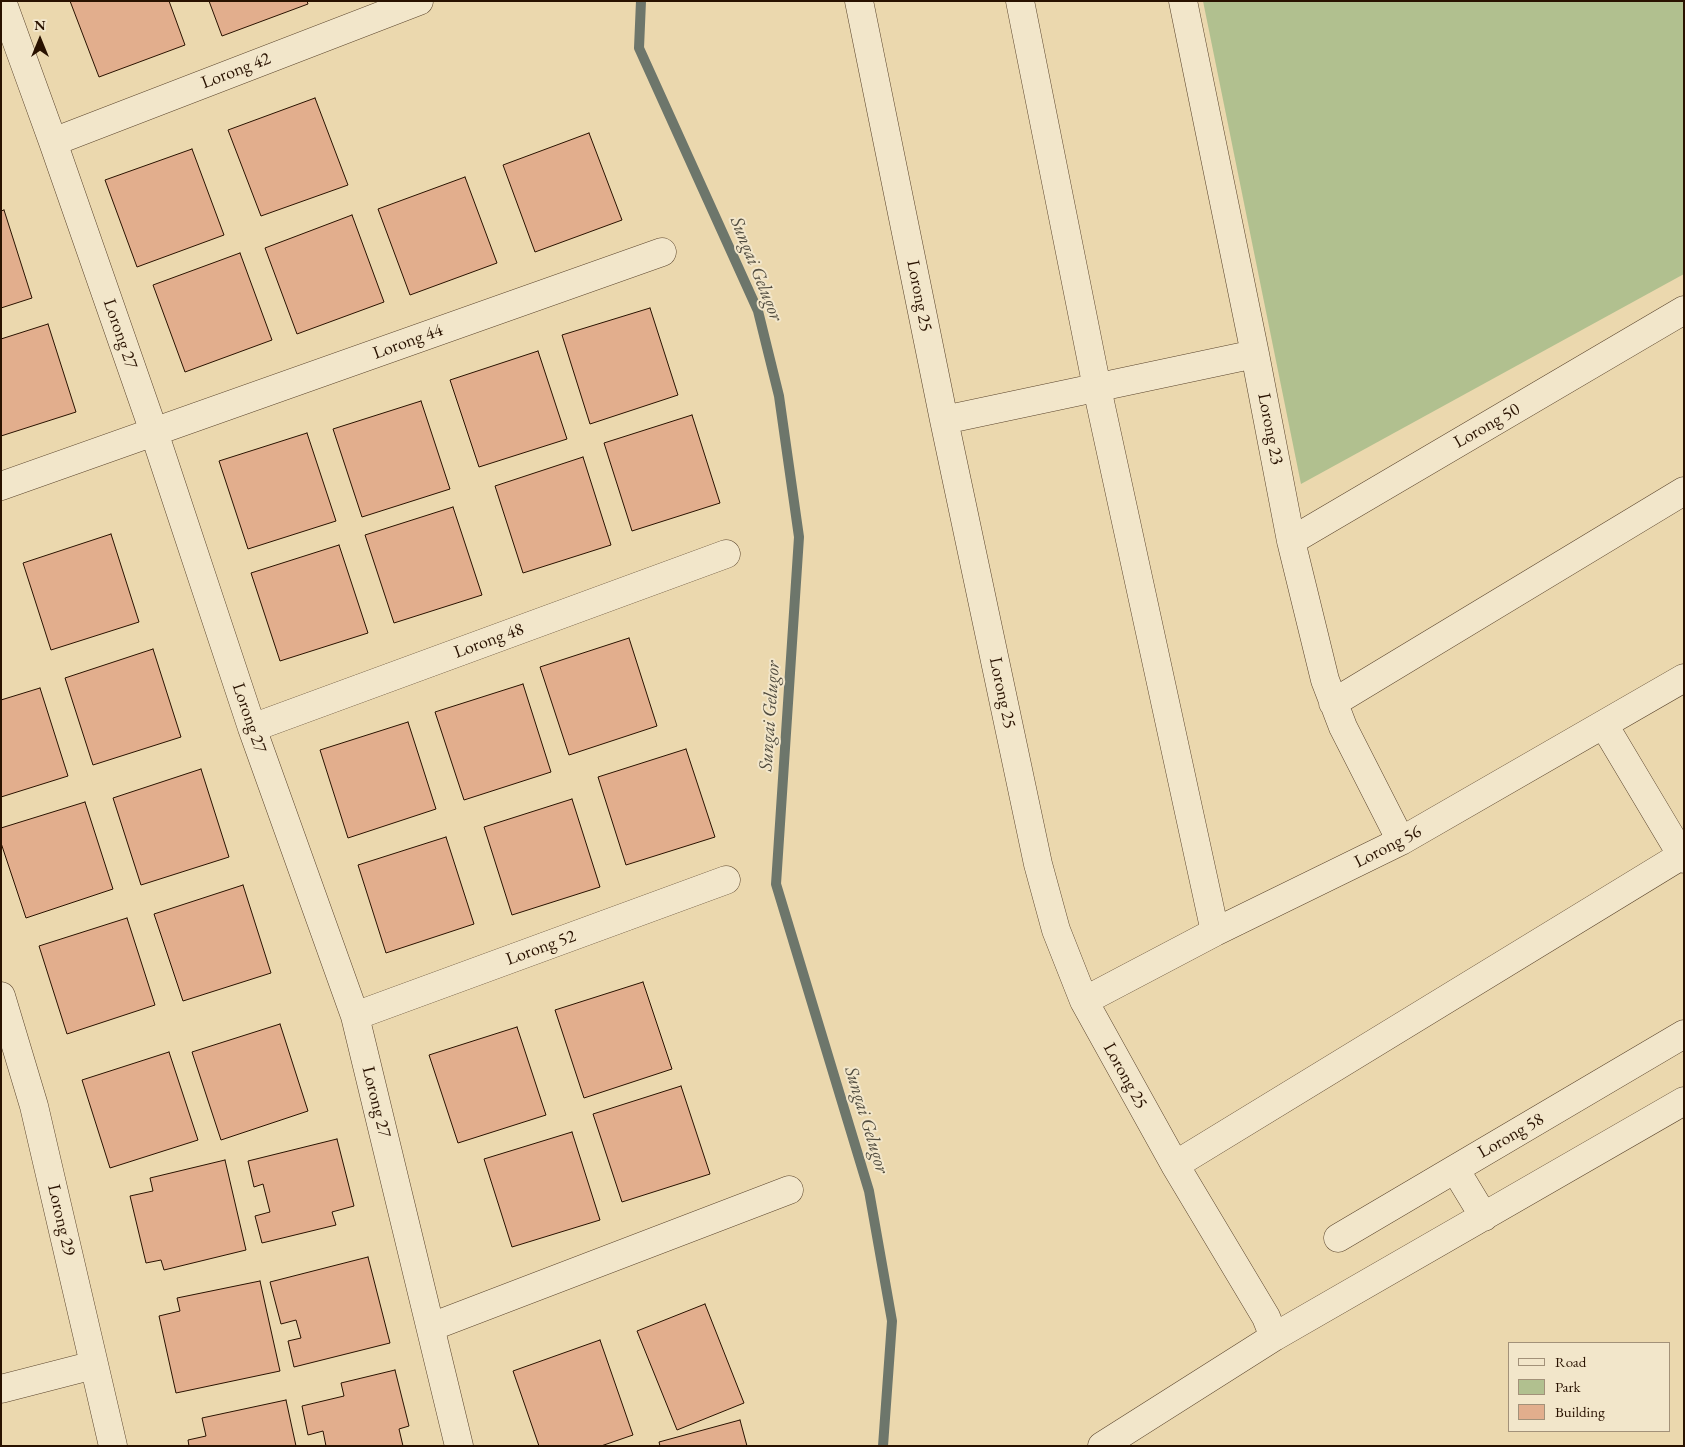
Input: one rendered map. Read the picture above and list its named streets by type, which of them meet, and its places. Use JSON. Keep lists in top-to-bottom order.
{
  "streets": {
    "street": [
      "Lorong 42",
      "Lorong 25",
      "Lorong 27",
      "Lorong 44",
      "Lorong 50",
      "Lorong 23",
      "Lorong 48",
      "Lorong 56",
      "Lorong 52",
      "Lorong 58",
      "Lorong 29"
    ]
  },
  "crossings": [
    ["Lorong 42", "Lorong 27"],
    ["Lorong 25", "Lorong 56"],
    ["Lorong 27", "Lorong 44"],
    ["Lorong 27", "Lorong 48"],
    ["Lorong 27", "Lorong 52"],
    ["Lorong 50", "Lorong 23"],
    ["Lorong 23", "Lorong 56"]
  ],
  "water": ["Sungai Gelugor"],
  "legend": ["Road", "Park", "Building"],
  "north": "top"
}
